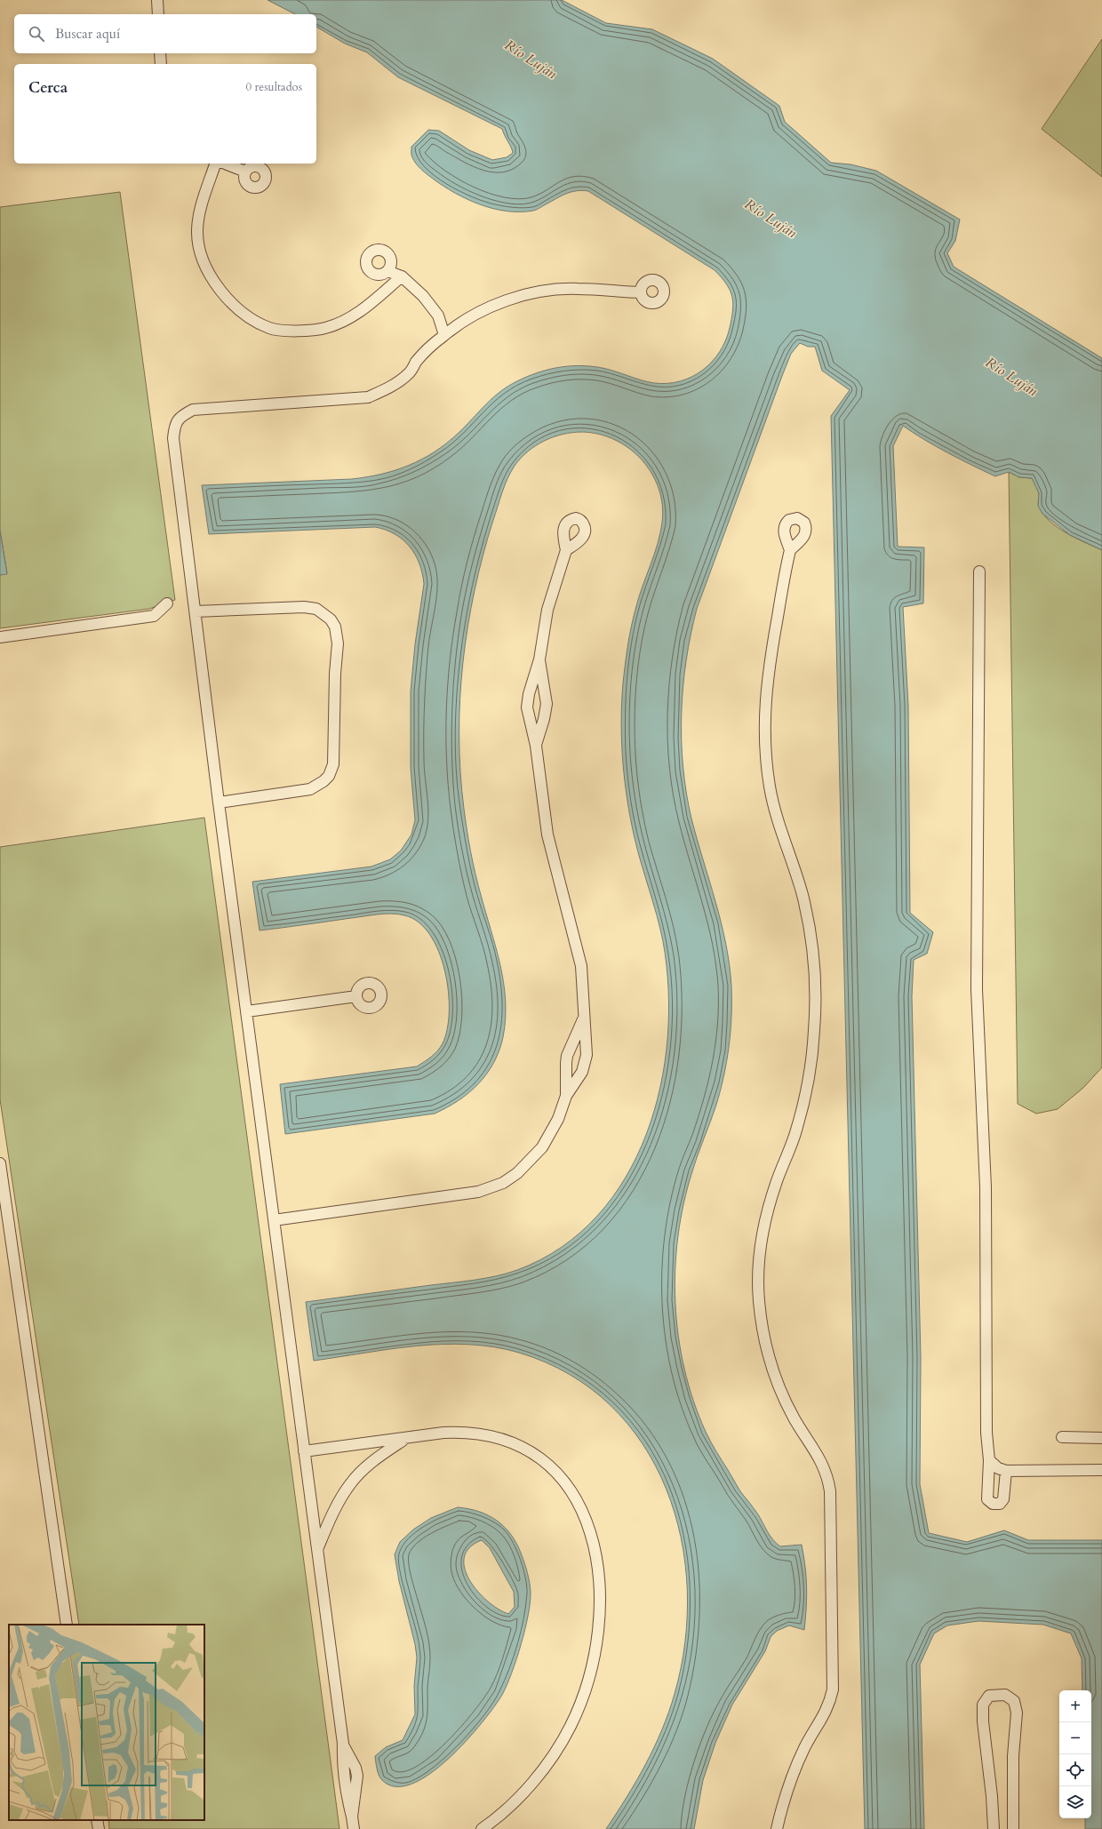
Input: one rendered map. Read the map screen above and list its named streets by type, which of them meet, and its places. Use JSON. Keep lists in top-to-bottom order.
{
  "water": ["Río Luján"],
  "page": {
    "search": "Buscar aquí",
    "heading": ["Cerca", "0 resultados"],
    "map_buttons": ["+", "−"]
  }
}
